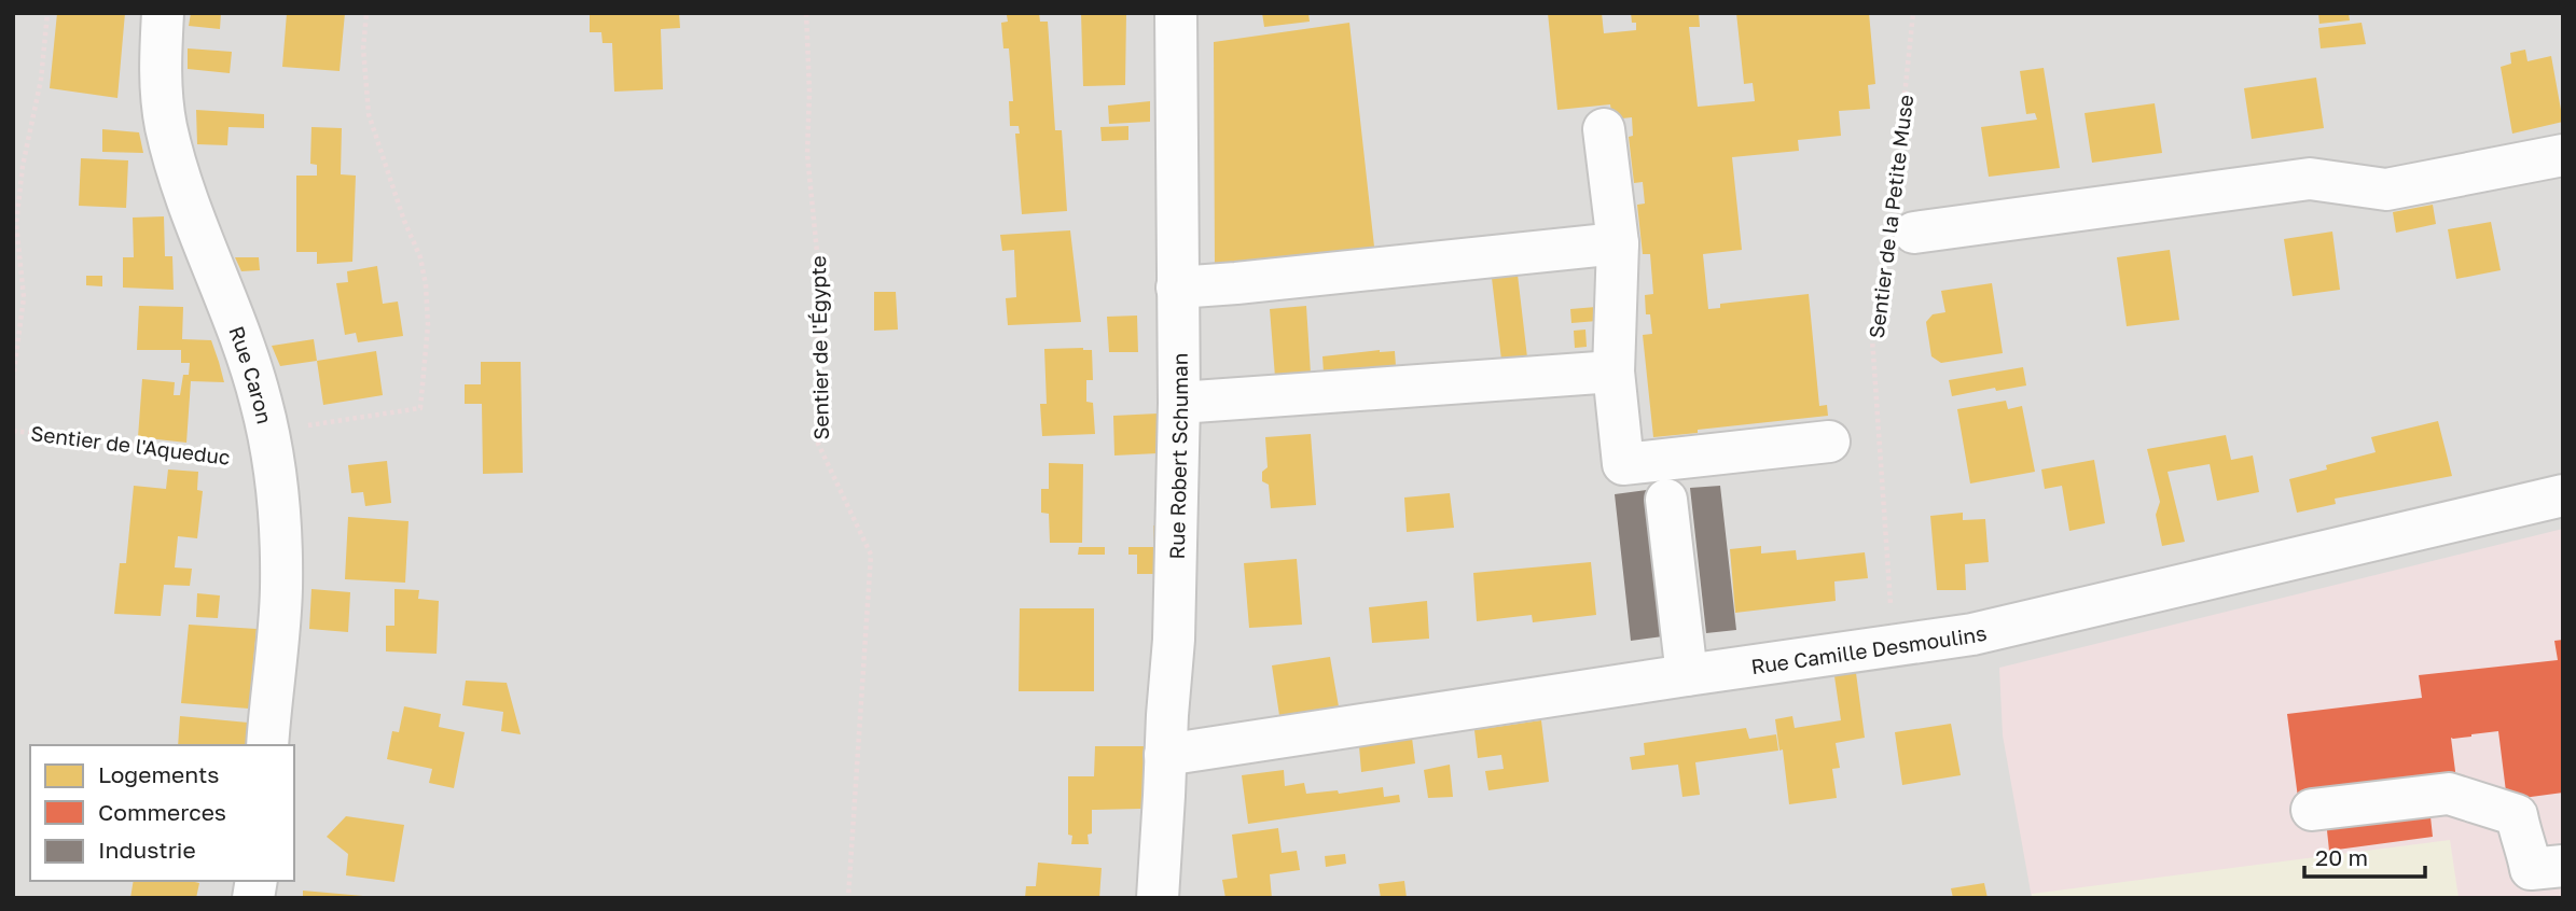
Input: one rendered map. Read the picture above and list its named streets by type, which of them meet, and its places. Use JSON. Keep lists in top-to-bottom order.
{
  "streets": {
    "street": ["Rue Caron", "Rue Robert Schuman", "Rue Camille Desmoulins"],
    "path": ["Sentier de la Petite Muse", "Sentier de l'Égypte", "Sentier de l'Aqueduc"]
  },
  "crossings": [
    ["Sentier de la Petite Muse", "Rue Camille Desmoulins"],
    ["Rue Robert Schuman", "Rue Camille Desmoulins"]
  ],
  "legend": ["Logements", "Commerces", "Industrie"],
  "scale_bar": "20 m"
}
